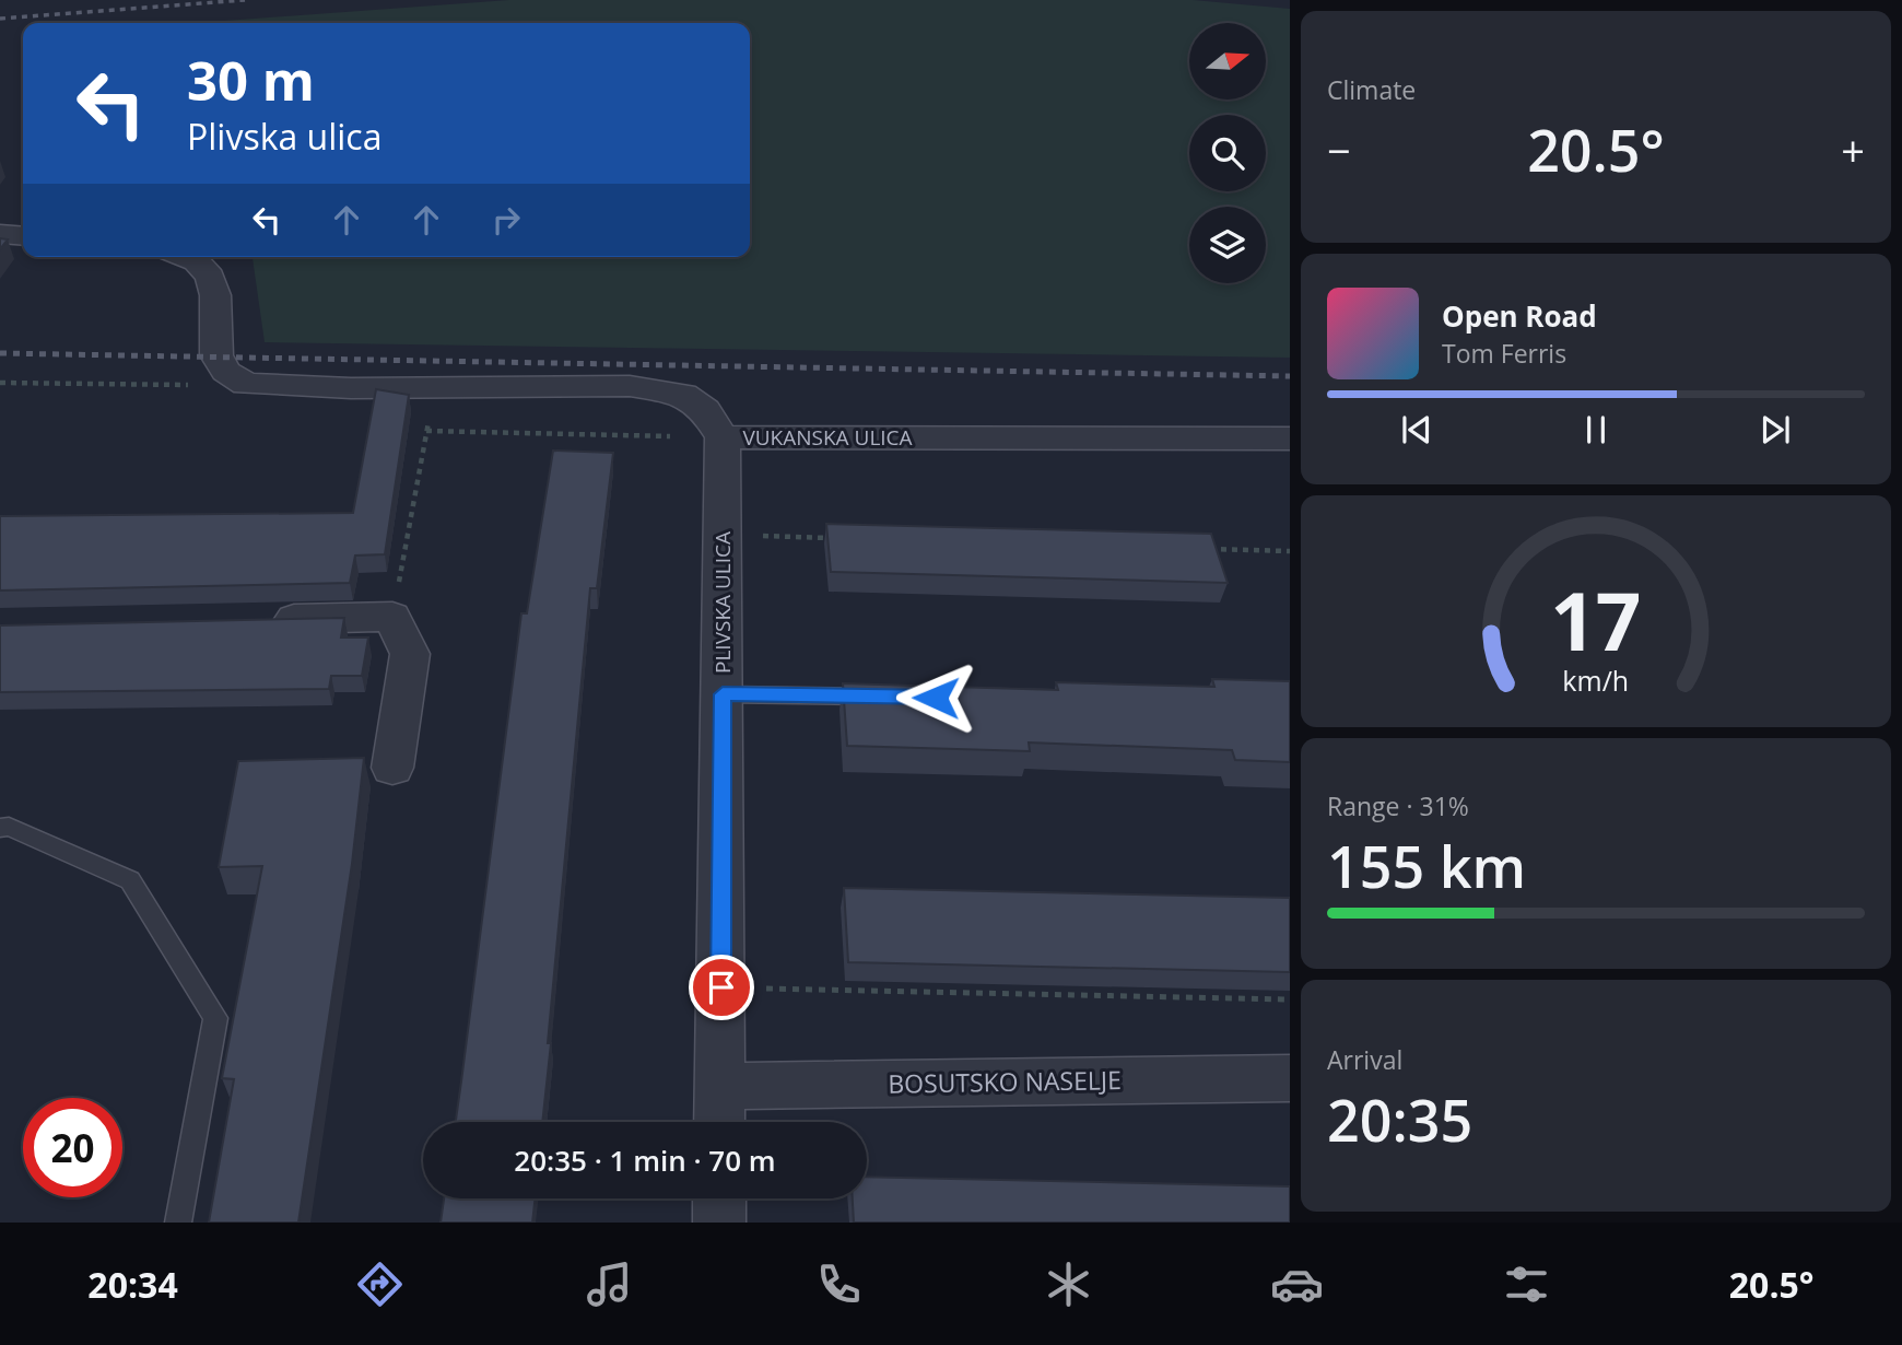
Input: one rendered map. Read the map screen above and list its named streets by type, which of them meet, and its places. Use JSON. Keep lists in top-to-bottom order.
{
  "streets": {
    "street": ["VUKANSKA ULICA", "PLIVSKA ULICA", "BOSUTSKO NASELJE"]
  },
  "crossings": [
    ["VUKANSKA ULICA", "PLIVSKA ULICA"],
    ["PLIVSKA ULICA", "BOSUTSKO NASELJE"]
  ],
  "north": "right",
  "page": {
    "tile": [
      "Climate",
      ["Range · 31%", "155 km"],
      ["Arrival", "20:35"]
    ],
    "turn": ["30 m", "Plivska ulica"],
    "heat": ["−", "20.5°", "+"],
    "song": ["Open Road", "Tom Ferris"],
    "limit": "20",
    "trip": "20:35 · 1 min · 70 m",
    "tabs": ["20:34", "20.5°"],
    "gauge": ["17", "km/h"]
  }
}
